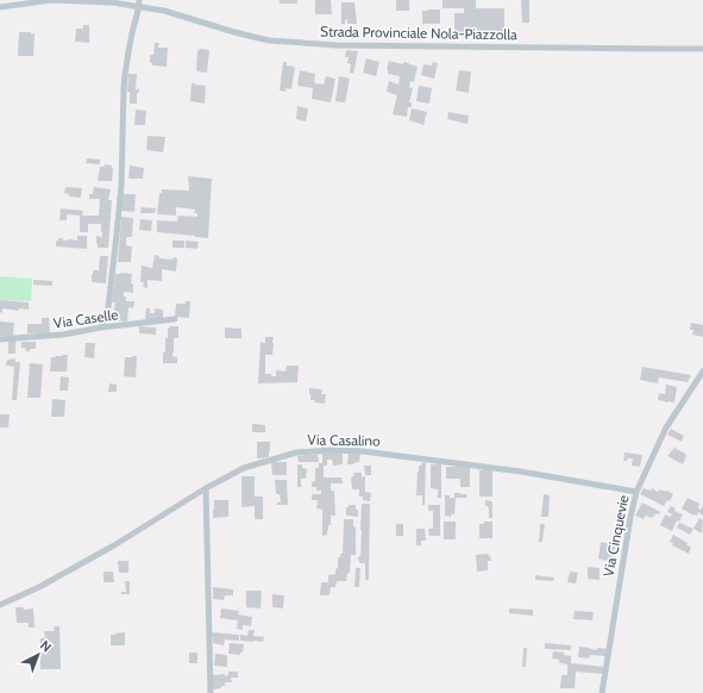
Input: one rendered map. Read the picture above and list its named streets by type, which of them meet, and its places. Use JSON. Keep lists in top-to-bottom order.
{
  "streets": {
    "street": [
      "Strada Provinciale Nola-Piazzolla",
      "Via Caselle",
      "Via Casalino",
      "Via Cinquevie"
    ]
  },
  "crossings": [
    ["Via Casalino", "Via Cinquevie"]
  ],
  "north": "top right"
}
